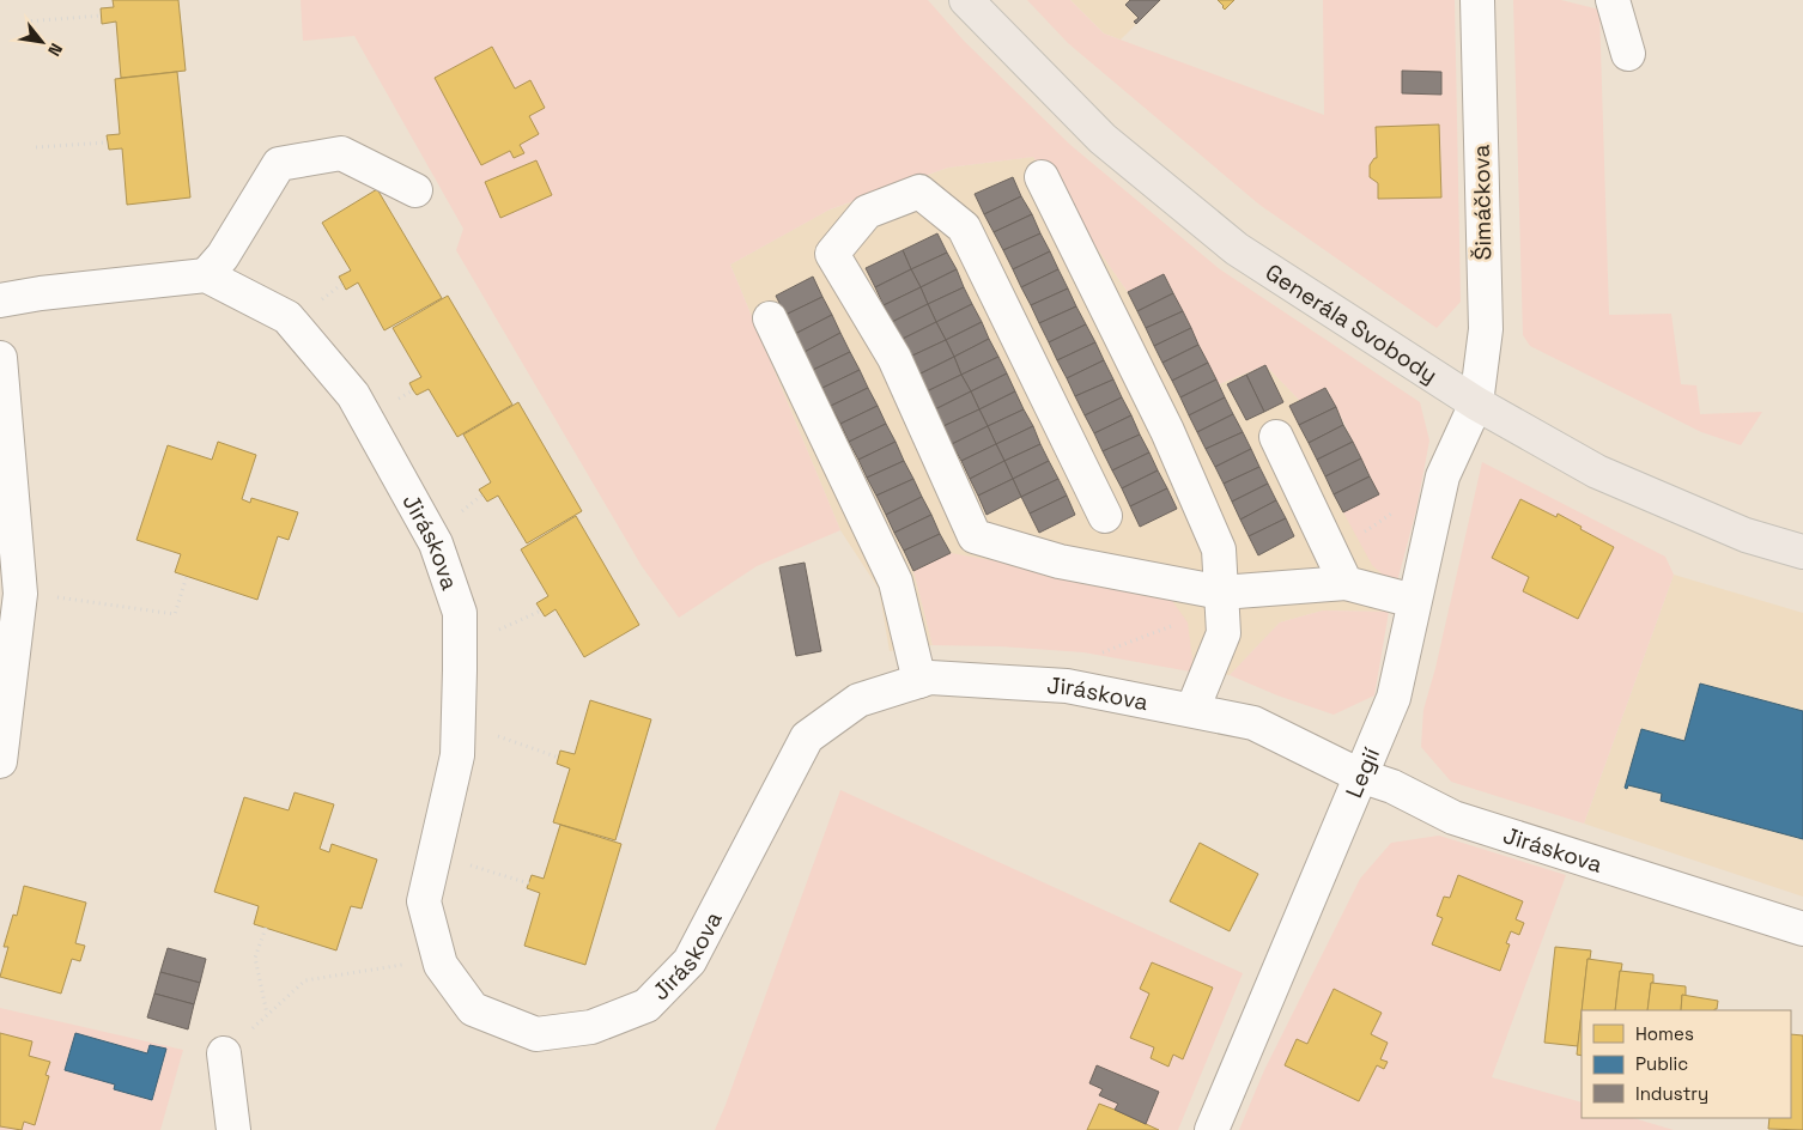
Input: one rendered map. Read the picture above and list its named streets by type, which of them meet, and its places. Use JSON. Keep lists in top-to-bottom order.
{
  "streets": {
    "main road": ["Generála Svobody"],
    "street": ["Šimáčkova", "Jiráskova", "Legií"]
  },
  "crossings": [
    ["Šimáčkova", "Generála Svobody"],
    ["Šimáčkova", "Legií"],
    ["Generála Svobody", "Legií"],
    ["Jiráskova", "Legií"]
  ],
  "legend": ["Homes", "Public", "Industry"],
  "north": "bottom right"
}
